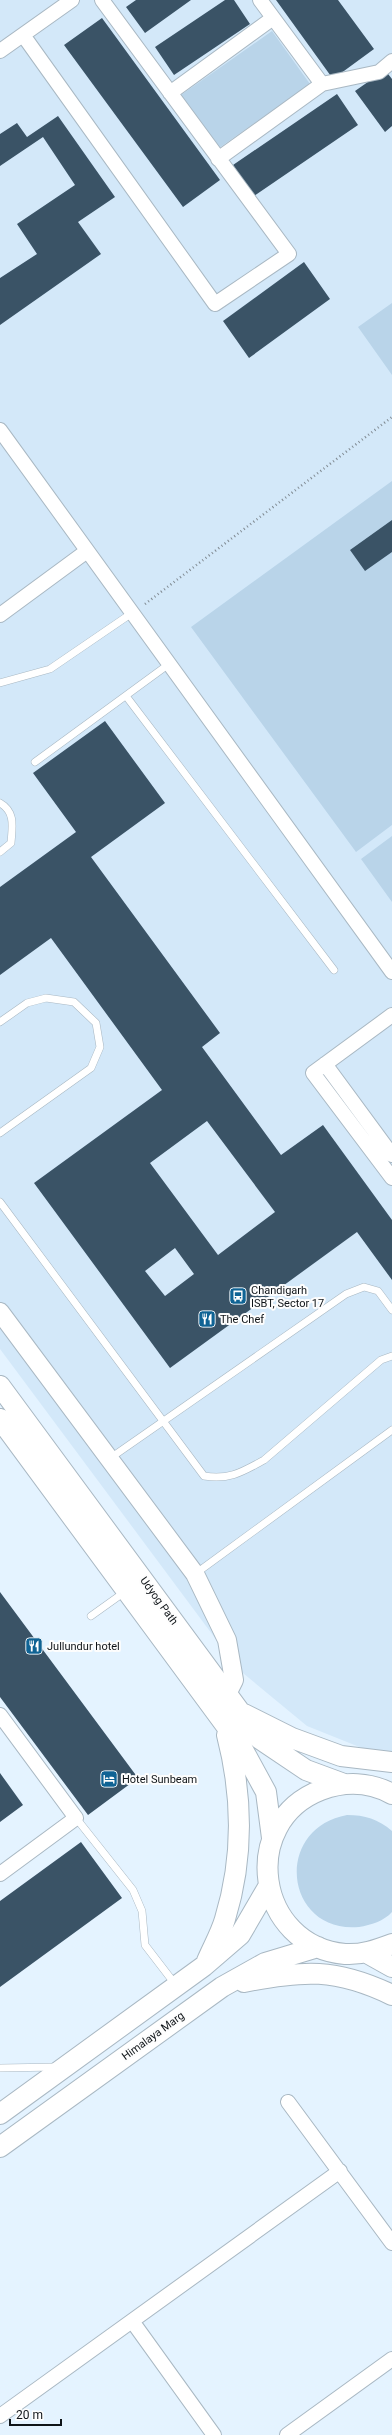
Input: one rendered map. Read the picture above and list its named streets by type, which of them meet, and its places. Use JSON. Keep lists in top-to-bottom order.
{
  "streets": {
    "main road": ["Udyog Path", "Himalaya Marg"]
  },
  "places": {
    "bus stop": ["Chandigarh ISBT, Sector 17"],
    "restaurant": ["The Chef", "Jullundur hotel"],
    "hotel": ["Hotel Sunbeam"]
  },
  "scale_bar": "20 m"
}
